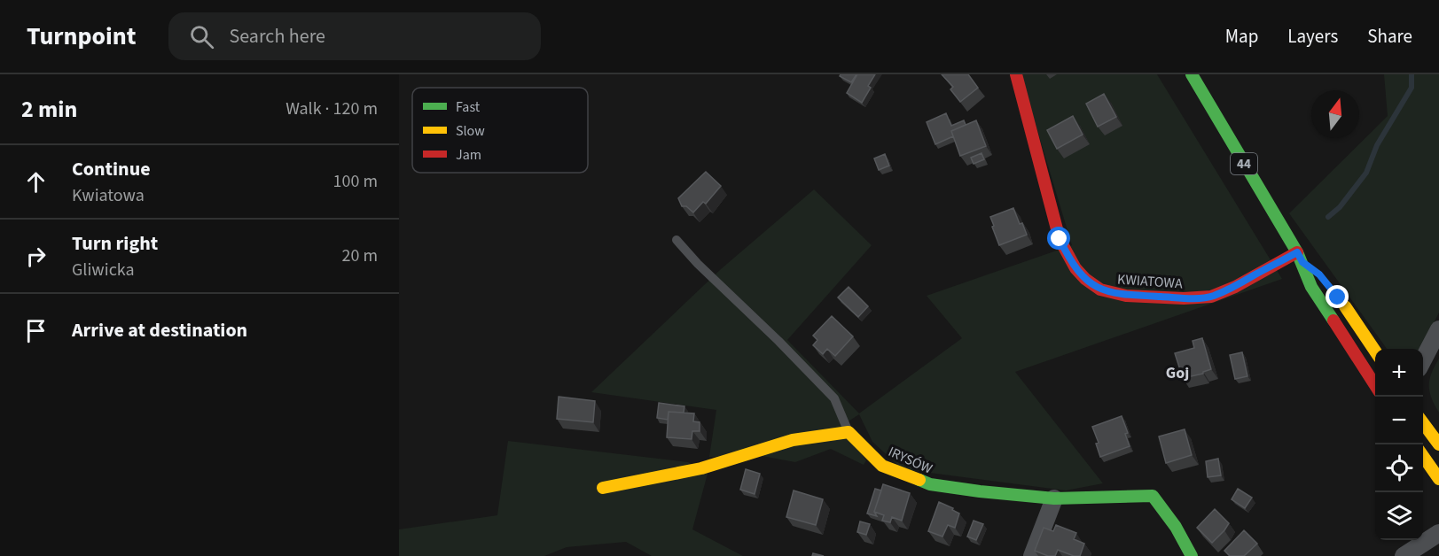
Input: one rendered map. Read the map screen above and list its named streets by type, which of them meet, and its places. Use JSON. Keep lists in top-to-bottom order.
{
  "streets": {
    "street": ["44", "KWIATOWA", "IRYSÓW"]
  },
  "crossings": [
    ["44", "KWIATOWA"]
  ],
  "districts": ["Goj"],
  "legend": ["Fast", "Slow", "Jam"],
  "north": "top",
  "page": {
    "header": "Turnpoint",
    "search": "Search here",
    "nav": ["Map", "Layers", "Share"],
    "heading": ["2 min", "Walk · 120 m"],
    "list": [
      ["Continue", "Kwiatowa", "100 m"],
      ["Turn right", "Gliwicka", "20 m"],
      "Arrive at destination"
    ],
    "map_buttons": ["+", "−"]
  }
}
